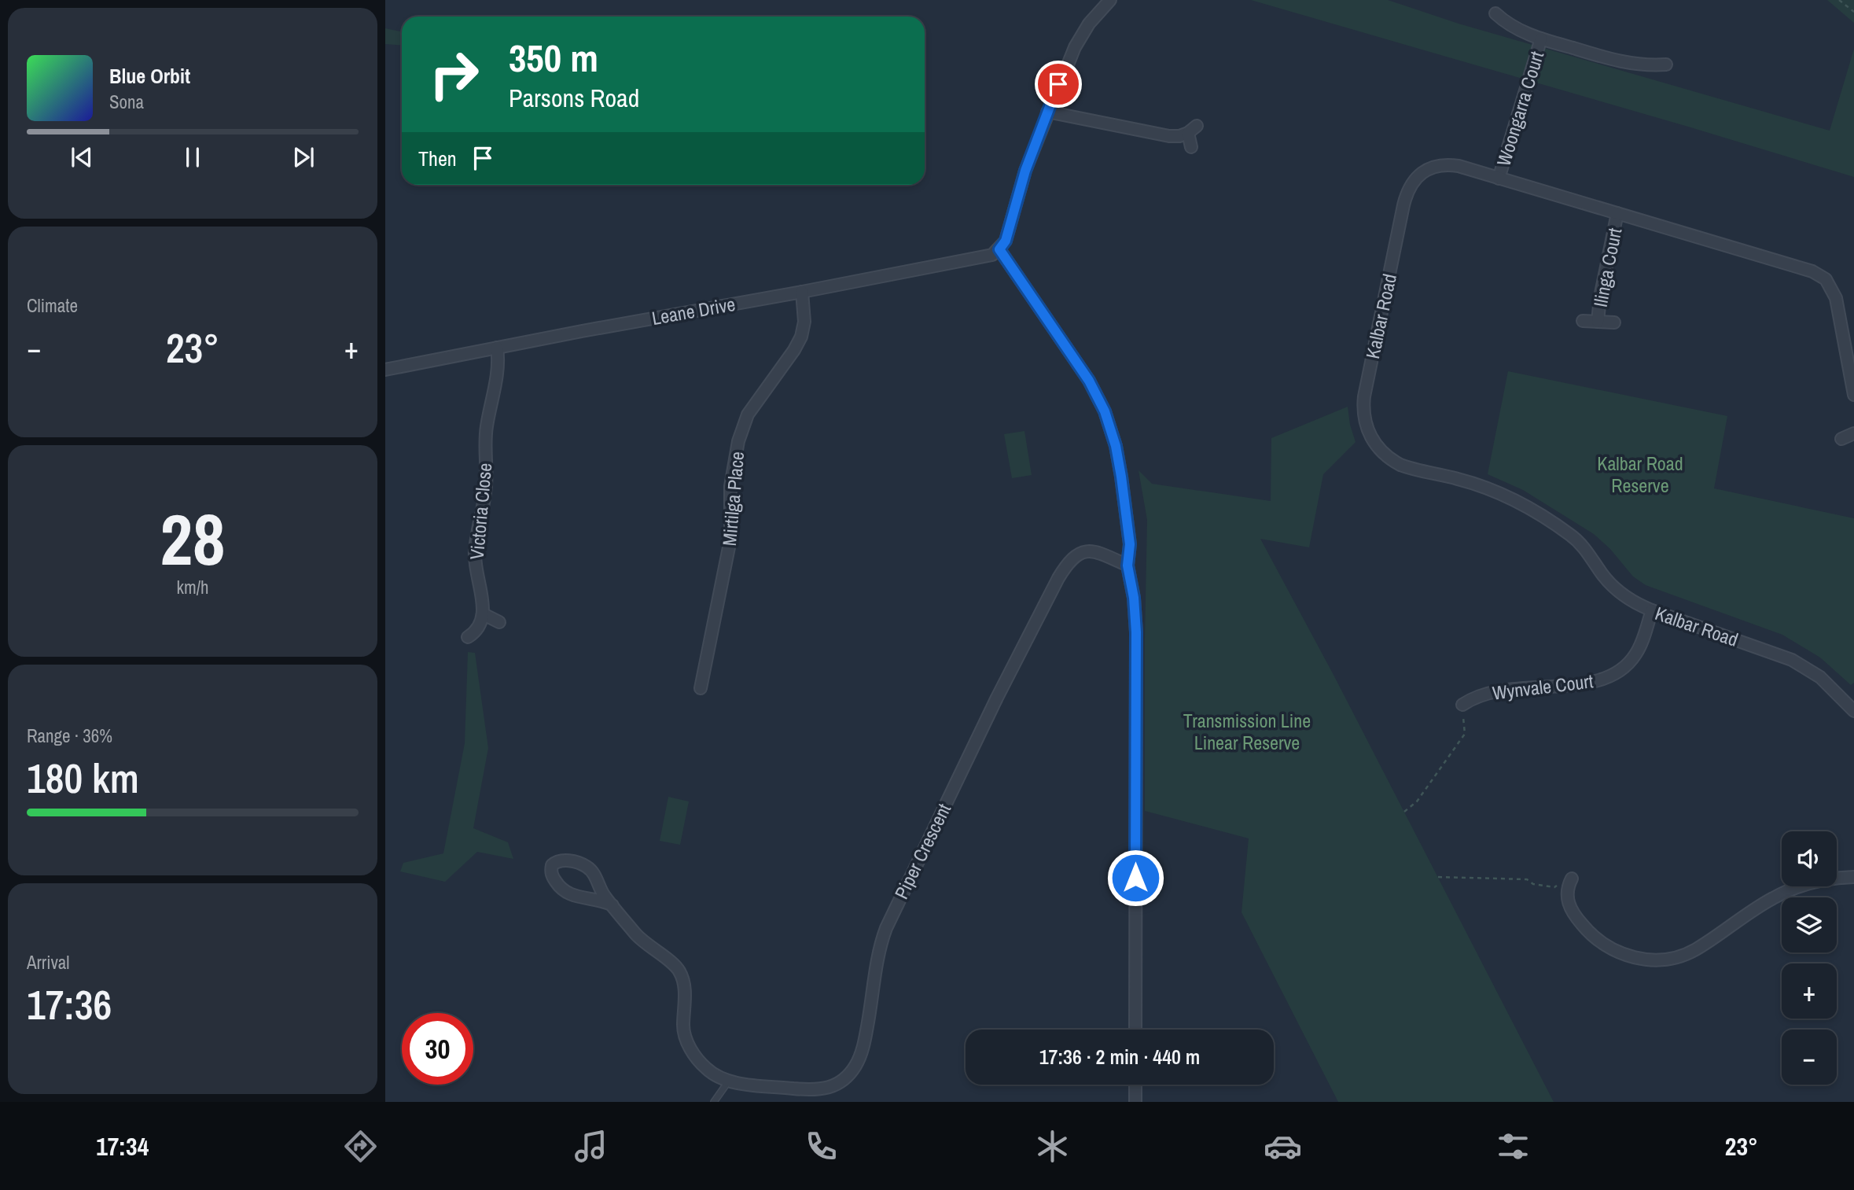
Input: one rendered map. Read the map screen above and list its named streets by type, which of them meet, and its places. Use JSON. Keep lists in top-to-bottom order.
{
  "streets": {
    "street": [
      "Woongarra Court",
      "Ilinga Court",
      "Leane Drive",
      "Kalbar Road",
      "Mirtilga Place",
      "Victoria Close",
      "Wynvale Court",
      "Piper Crescent"
    ]
  },
  "crossings": [
    ["Woongarra Court", "Kalbar Road"],
    ["Ilinga Court", "Kalbar Road"],
    ["Leane Drive", "Mirtilga Place"],
    ["Leane Drive", "Victoria Close"],
    ["Kalbar Road", "Wynvale Court"]
  ],
  "parks": ["Kalbar Road Reserve", "Transmission Line Linear Reserve"],
  "page": {
    "turn": ["350 m", "Parsons Road"],
    "song": ["Blue Orbit", "Sona"],
    "then": "Then",
    "tile": [
      "Climate",
      ["28", "km/h"],
      ["Range · 36%", "180 km"],
      ["Arrival", "17:36"]
    ],
    "heat": ["−", "23°", "+"],
    "map_buttons": ["+", "−"],
    "limit": "30",
    "trip": "17:36 · 2 min · 440 m",
    "tabs": ["17:34", "23°"]
  }
}
